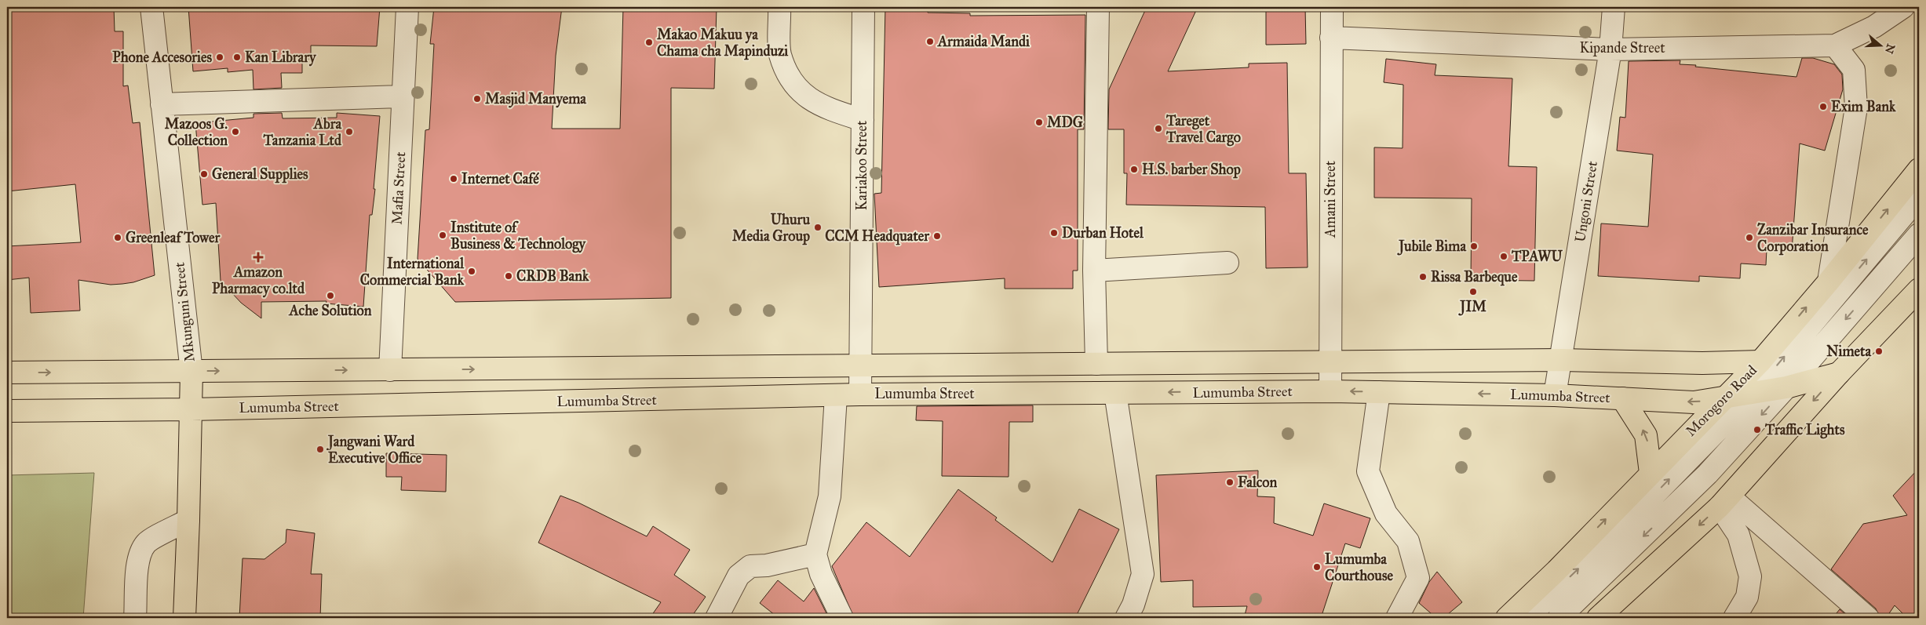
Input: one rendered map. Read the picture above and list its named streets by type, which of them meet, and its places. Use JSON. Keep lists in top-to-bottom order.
{
  "streets": {
    "main road": ["Mkunguni Street", "Lumumba Street", "Morogoro Road"],
    "street": [
      "Kipande Street",
      "Kariakoo Street",
      "Mafia Street",
      "Amani Street",
      "Ungoni Street"
    ]
  },
  "crossings": [
    ["Kipande Street", "Amani Street"],
    ["Kipande Street", "Ungoni Street"],
    ["Kariakoo Street", "Lumumba Street"],
    ["Mafia Street", "Lumumba Street"],
    ["Amani Street", "Lumumba Street"],
    ["Ungoni Street", "Lumumba Street"],
    ["Mkunguni Street", "Lumumba Street"],
    ["Lumumba Street", "Morogoro Road"]
  ],
  "places": {
    "other": [
      "Armaida Mandi",
      "Makao Makuu ya Chama cha Mapinduzi",
      "Phone Accesories",
      "Kan Library",
      "Masjid Manyema",
      "Exim Bank",
      "MDG",
      "Tareget Travel Cargo",
      "Mazoos G. Collection",
      "Abra Tanzania Ltd",
      "H.S. barber Shop",
      "General Supplies",
      "Internet Café",
      "Uhuru Media Group",
      "Durban Hotel",
      "Institute of Business & Technology",
      "CCM Headquater",
      "Greenleaf Tower",
      "Zanzibar Insurance Corporation",
      "Jubile Bima",
      "TPAWU",
      "International Commercial Bank",
      "CRDB Bank",
      "Rissa Barbeque",
      "JIM",
      "Ache Solution",
      "Nimeta",
      "Traffic Lights",
      "Jangwani Ward Executive Office",
      "Falcon",
      "Lumumba Courthouse"
    ],
    "health": ["Amazon Pharmacy co.ltd"]
  },
  "north": "right"
}
